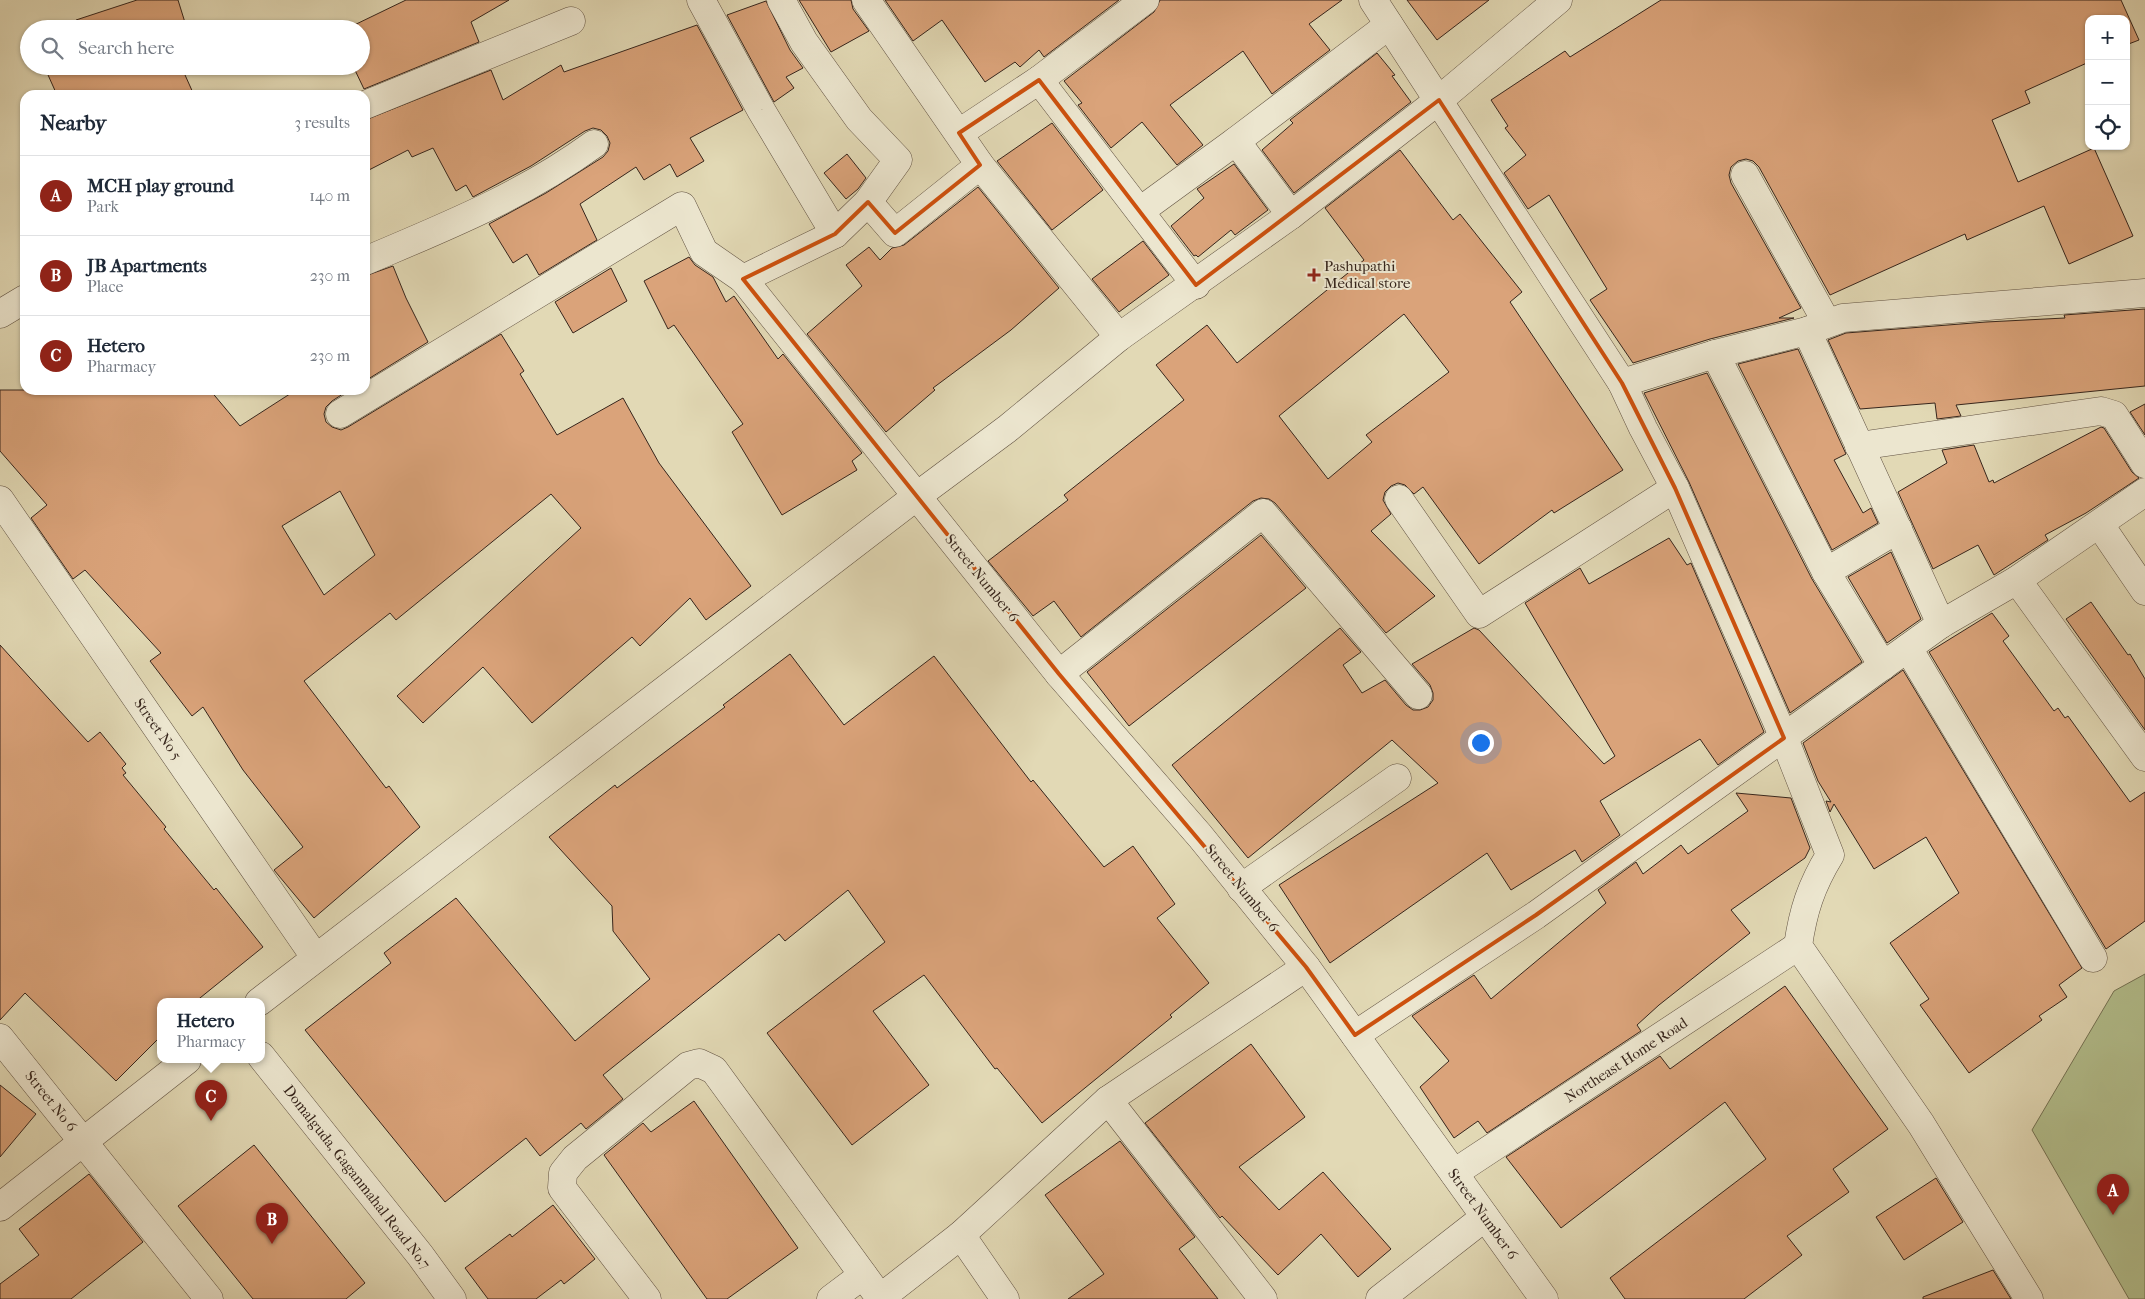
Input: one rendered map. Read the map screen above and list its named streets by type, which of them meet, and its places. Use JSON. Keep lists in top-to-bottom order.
{
  "streets": {
    "street": [
      "Street Number 6",
      "Street No 5",
      "Northeast Home Road",
      "Street No 6",
      "Domalguda, Gaganmahal Road No.7"
    ]
  },
  "crossings": [
    ["Street Number 6", "Northeast Home Road"]
  ],
  "places": {
    "health": ["Pashupathi Medical store"]
  },
  "page": {
    "map_buttons": ["+", "−"],
    "search": "Search here",
    "heading": ["Nearby", "3 results"],
    "list": [
      {
        "mark": "A",
        "name": "MCH play ground",
        "note": "Park",
        "value": "140 m"
      },
      {
        "mark": "B",
        "name": "JB Apartments",
        "note": "Place",
        "value": "230 m"
      },
      {
        "mark": "C",
        "name": "Hetero",
        "note": "Pharmacy",
        "value": "230 m"
      }
    ],
    "popup": ["Hetero", "Pharmacy"],
    "pins": ["C", "A", "B"]
  }
}
